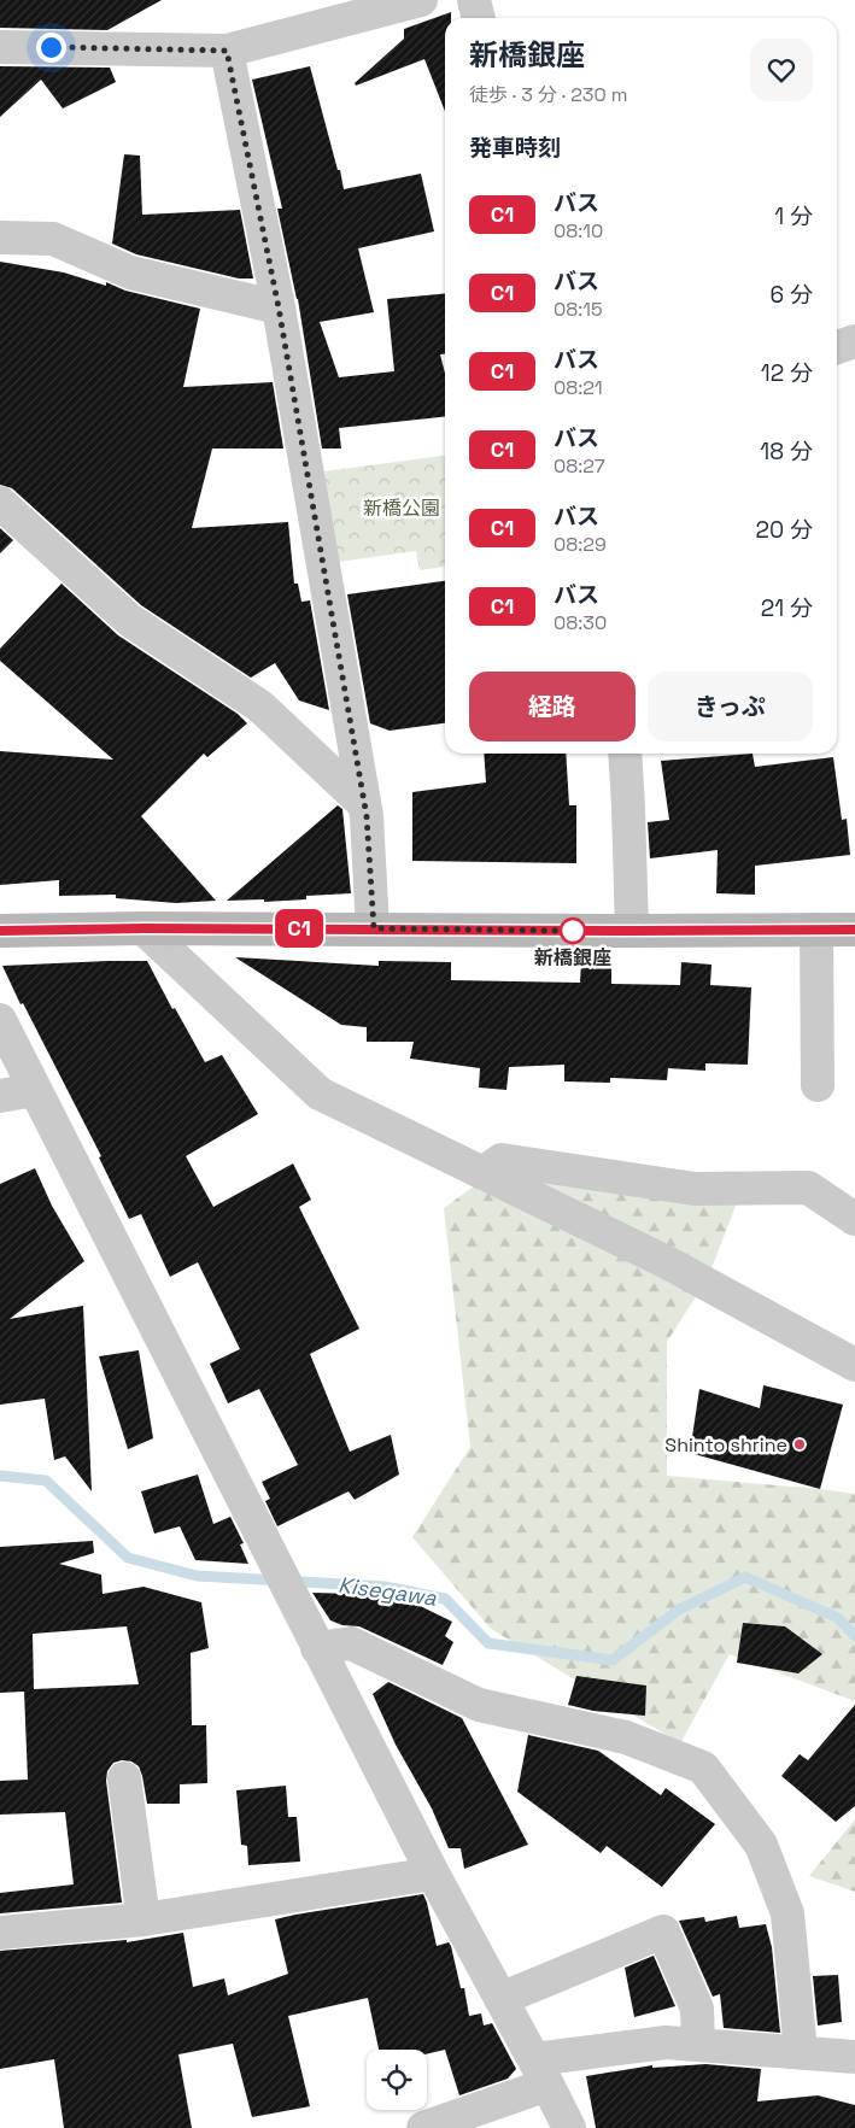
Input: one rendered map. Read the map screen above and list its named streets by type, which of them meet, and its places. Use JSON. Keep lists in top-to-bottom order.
{
  "water": ["Kisegawa"],
  "parks": ["新橋公園"],
  "places": ["新橋銀座", "Shinto shrine"],
  "lines": ["bus line C1"],
  "page": {
    "on_map": "C1",
    "heading": [
      ["新橋銀座", "徒歩 · 3 分 · 230 m"],
      "発車時刻"
    ],
    "list": [
      {
        "mark": "C1",
        "name": "バス",
        "note": "08:10",
        "value": "1 分"
      },
      {
        "mark": "C1",
        "name": "バス",
        "note": "08:15",
        "value": "6 分"
      },
      {
        "mark": "C1",
        "name": "バス",
        "note": "08:21",
        "value": "12 分"
      },
      {
        "mark": "C1",
        "name": "バス",
        "note": "08:27",
        "value": "18 分"
      },
      {
        "mark": "C1",
        "name": "バス",
        "note": "08:29",
        "value": "20 分"
      },
      {
        "mark": "C1",
        "name": "バス",
        "note": "08:30",
        "value": "21 分"
      }
    ],
    "buttons": ["経路", "きっぷ"]
  }
}
